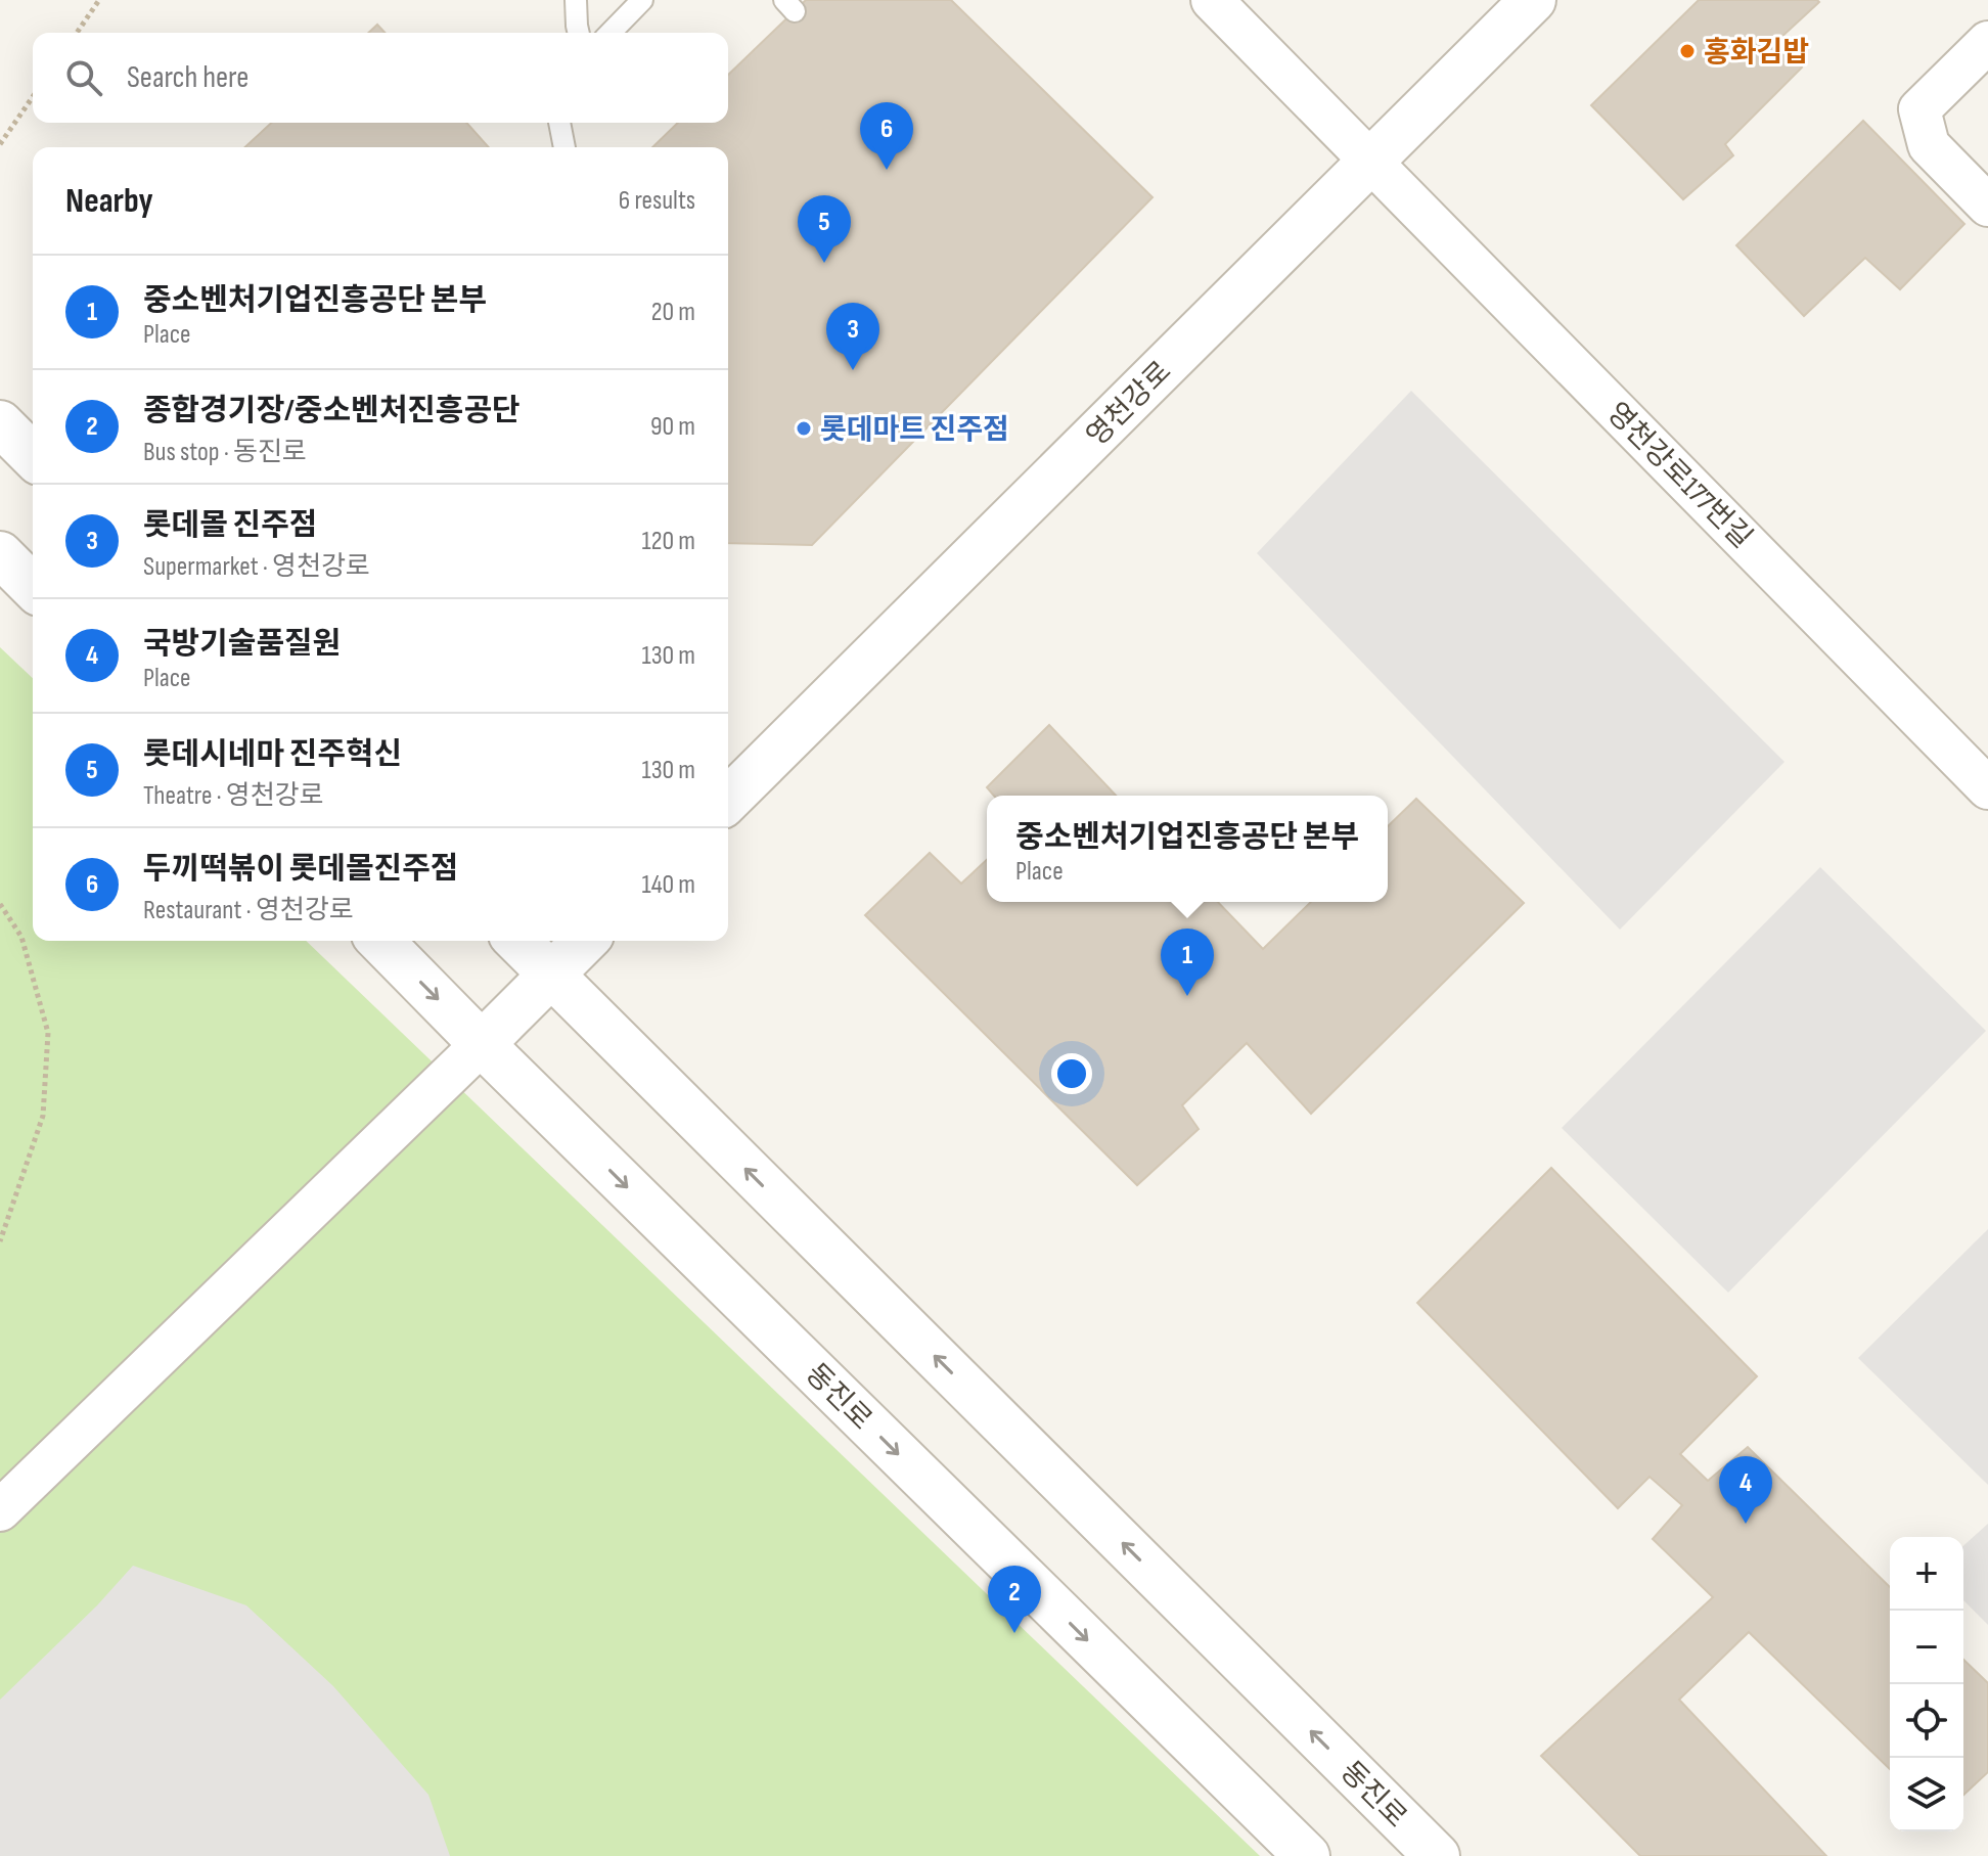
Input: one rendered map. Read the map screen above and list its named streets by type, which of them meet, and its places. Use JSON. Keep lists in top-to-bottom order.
{
  "streets": {
    "street": ["영천강로", "영천강로177번길", "동진로"]
  },
  "crossings": [
    ["영천강로", "영천강로177번길"]
  ],
  "places": ["홍화김밥", "롯데마트 진주점"],
  "page": {
    "search": "Search here",
    "pins": [
      "6",
      "5",
      "3",
      "1",
      "4",
      "2"
    ],
    "heading": ["Nearby", "6 results"],
    "list": [
      {
        "mark": "1",
        "name": "중소벤처기업진흥공단 본부",
        "note": "Place",
        "value": "20 m"
      },
      {
        "mark": "2",
        "name": "종합경기장/중소벤처진흥공단",
        "note": "Bus stop · 동진로",
        "value": "90 m"
      },
      {
        "mark": "3",
        "name": "롯데몰 진주점",
        "note": "Supermarket · 영천강로",
        "value": "120 m"
      },
      {
        "mark": "4",
        "name": "국방기술품질원",
        "note": "Place",
        "value": "130 m"
      },
      {
        "mark": "5",
        "name": "롯데시네마 진주혁신",
        "note": "Theatre · 영천강로",
        "value": "130 m"
      },
      {
        "mark": "6",
        "name": "두끼떡볶이 롯데몰진주점",
        "note": "Restaurant · 영천강로",
        "value": "140 m"
      }
    ],
    "popup": ["중소벤처기업진흥공단 본부", "Place"],
    "map_buttons": ["+", "−"]
  }
}
